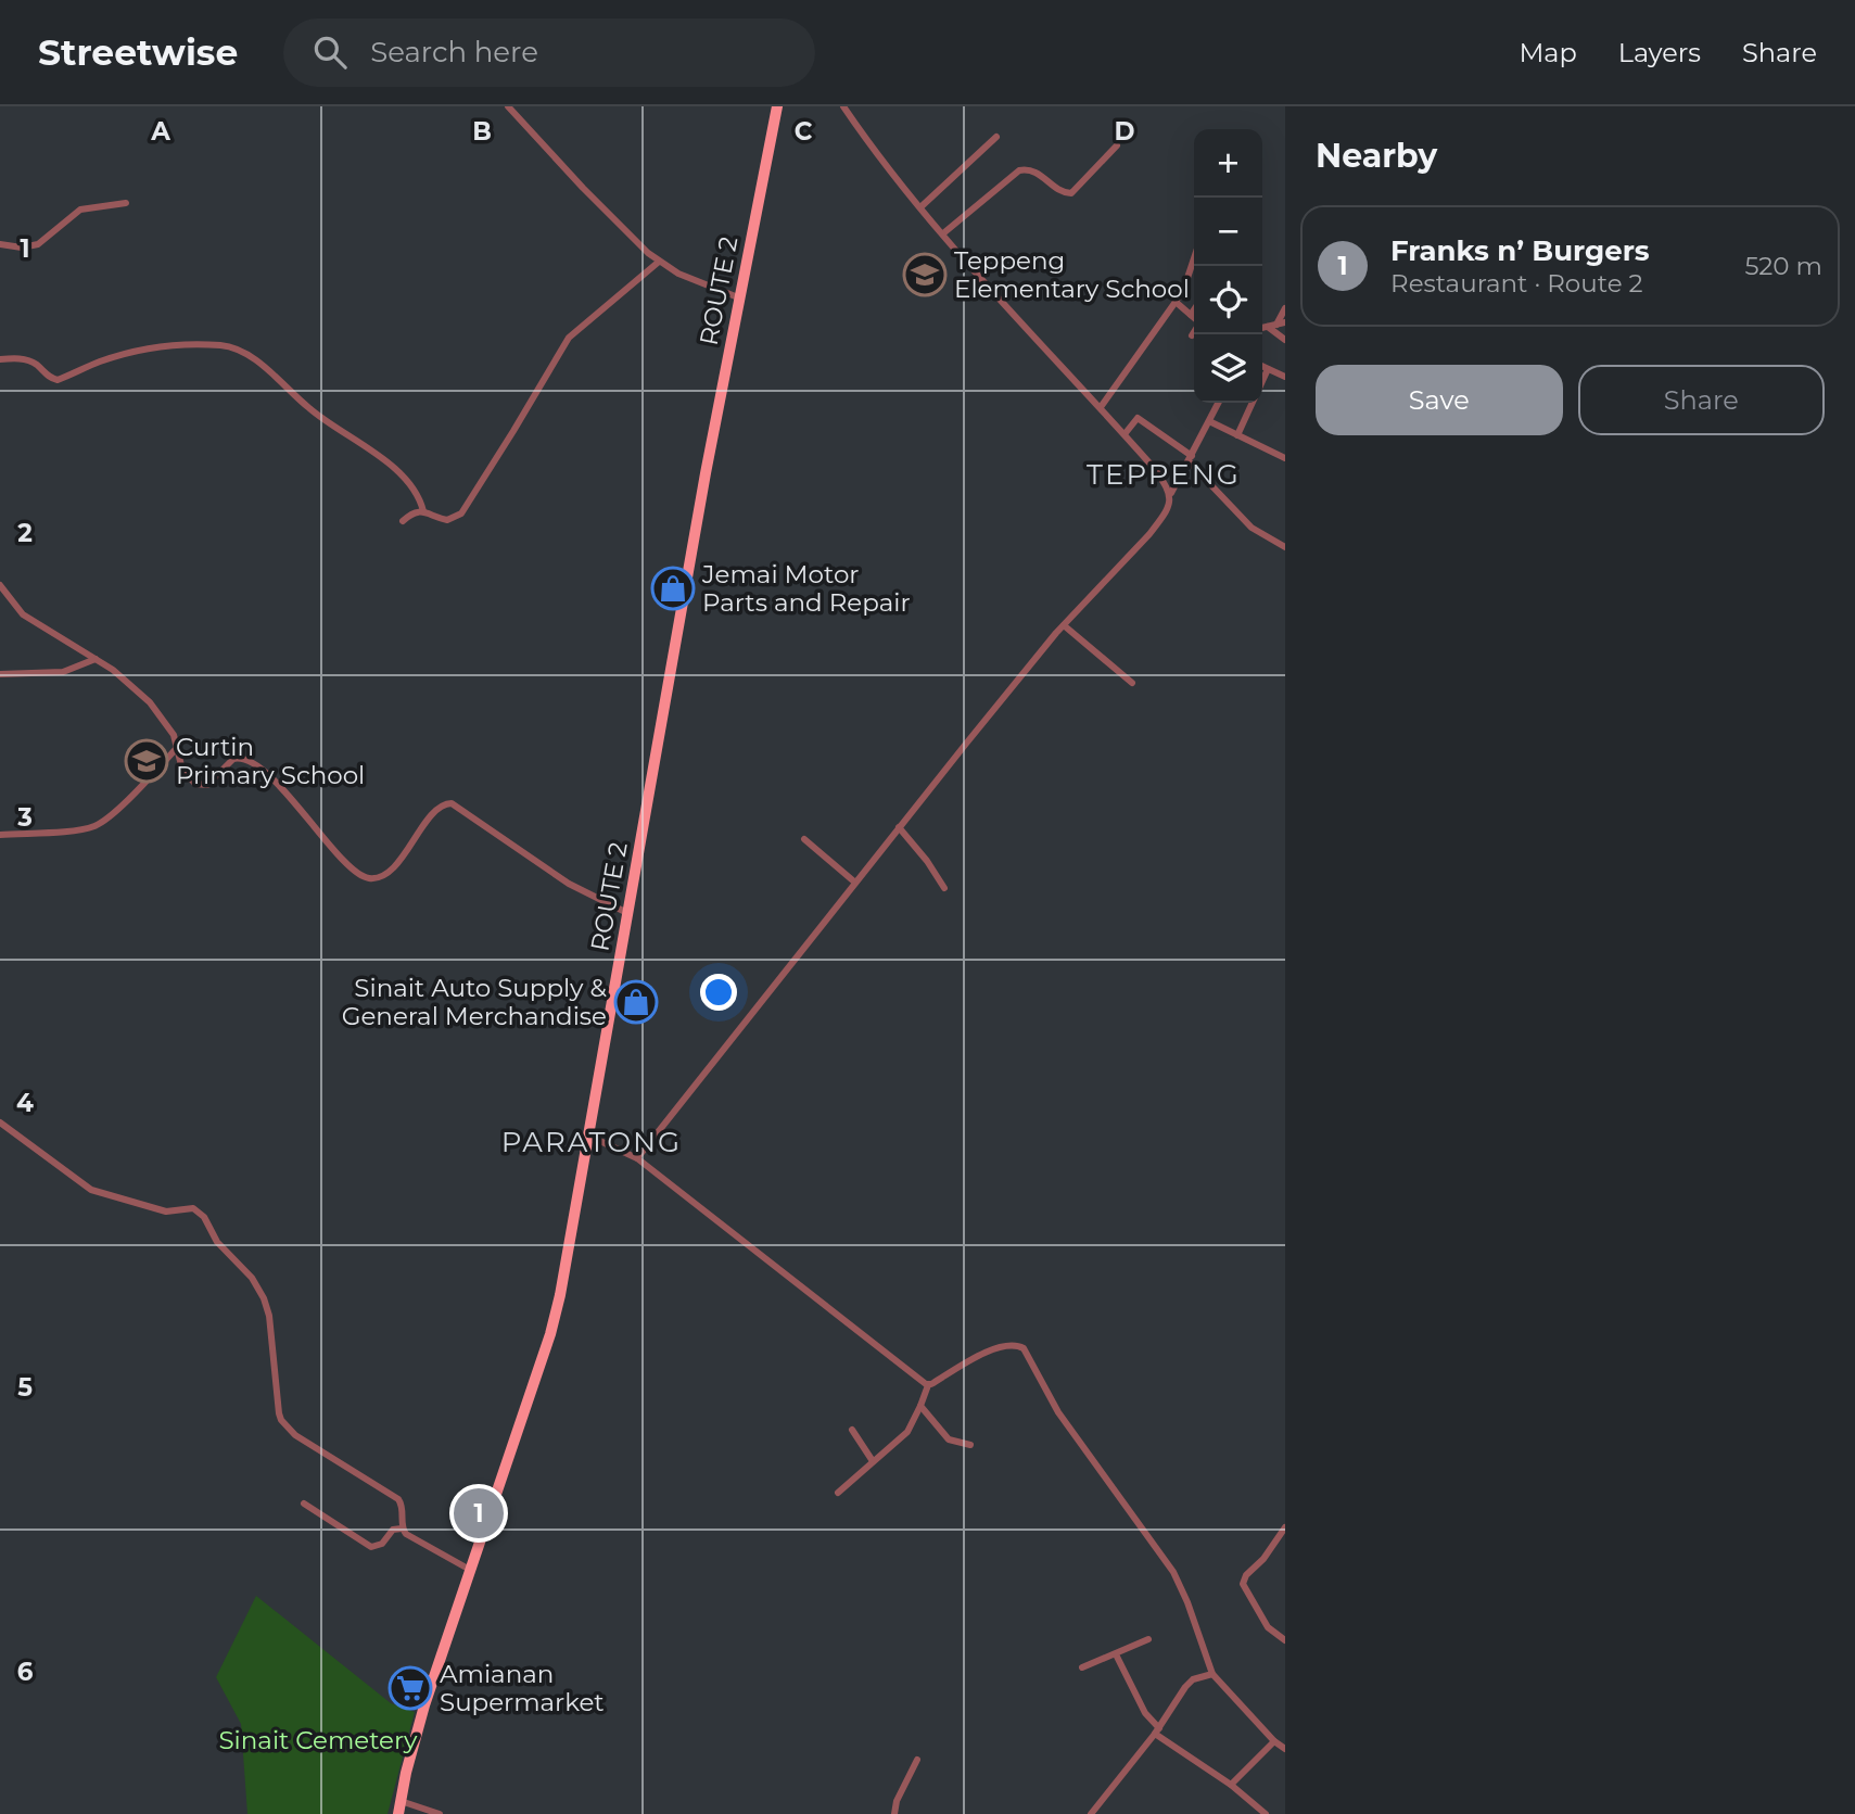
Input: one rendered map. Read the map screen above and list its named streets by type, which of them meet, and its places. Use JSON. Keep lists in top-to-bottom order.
{
  "streets": {
    "highway": ["ROUTE 2"]
  },
  "districts": ["TEPPENG", "PARATONG"],
  "parks": ["Sinait Cemetery"],
  "places": {
    "school or university": ["Teppeng Elementary School", "Curtin Primary School"],
    "shop": ["Jemai Motor Parts and Repair", "Sinait Auto Supply & General Merchandise"],
    "supermarket": ["Amianan Supermarket"]
  },
  "page": {
    "header": "Streetwise",
    "search": "Search here",
    "nav": ["Map", "Layers", "Share"],
    "heading": "Nearby",
    "map_buttons": ["+", "−"],
    "list": [
      {
        "mark": "1",
        "name": "Franks n’ Burgers",
        "note": "Restaurant · Route 2",
        "value": "520 m"
      }
    ],
    "buttons": ["Save", "Share"],
    "pins": "1"
  },
  "grid": {
    "columns": [
      "A",
      "B",
      "C",
      "D"
    ],
    "rows": [
      "1",
      "2",
      "3",
      "4",
      "5",
      "6"
    ]
  }
}
